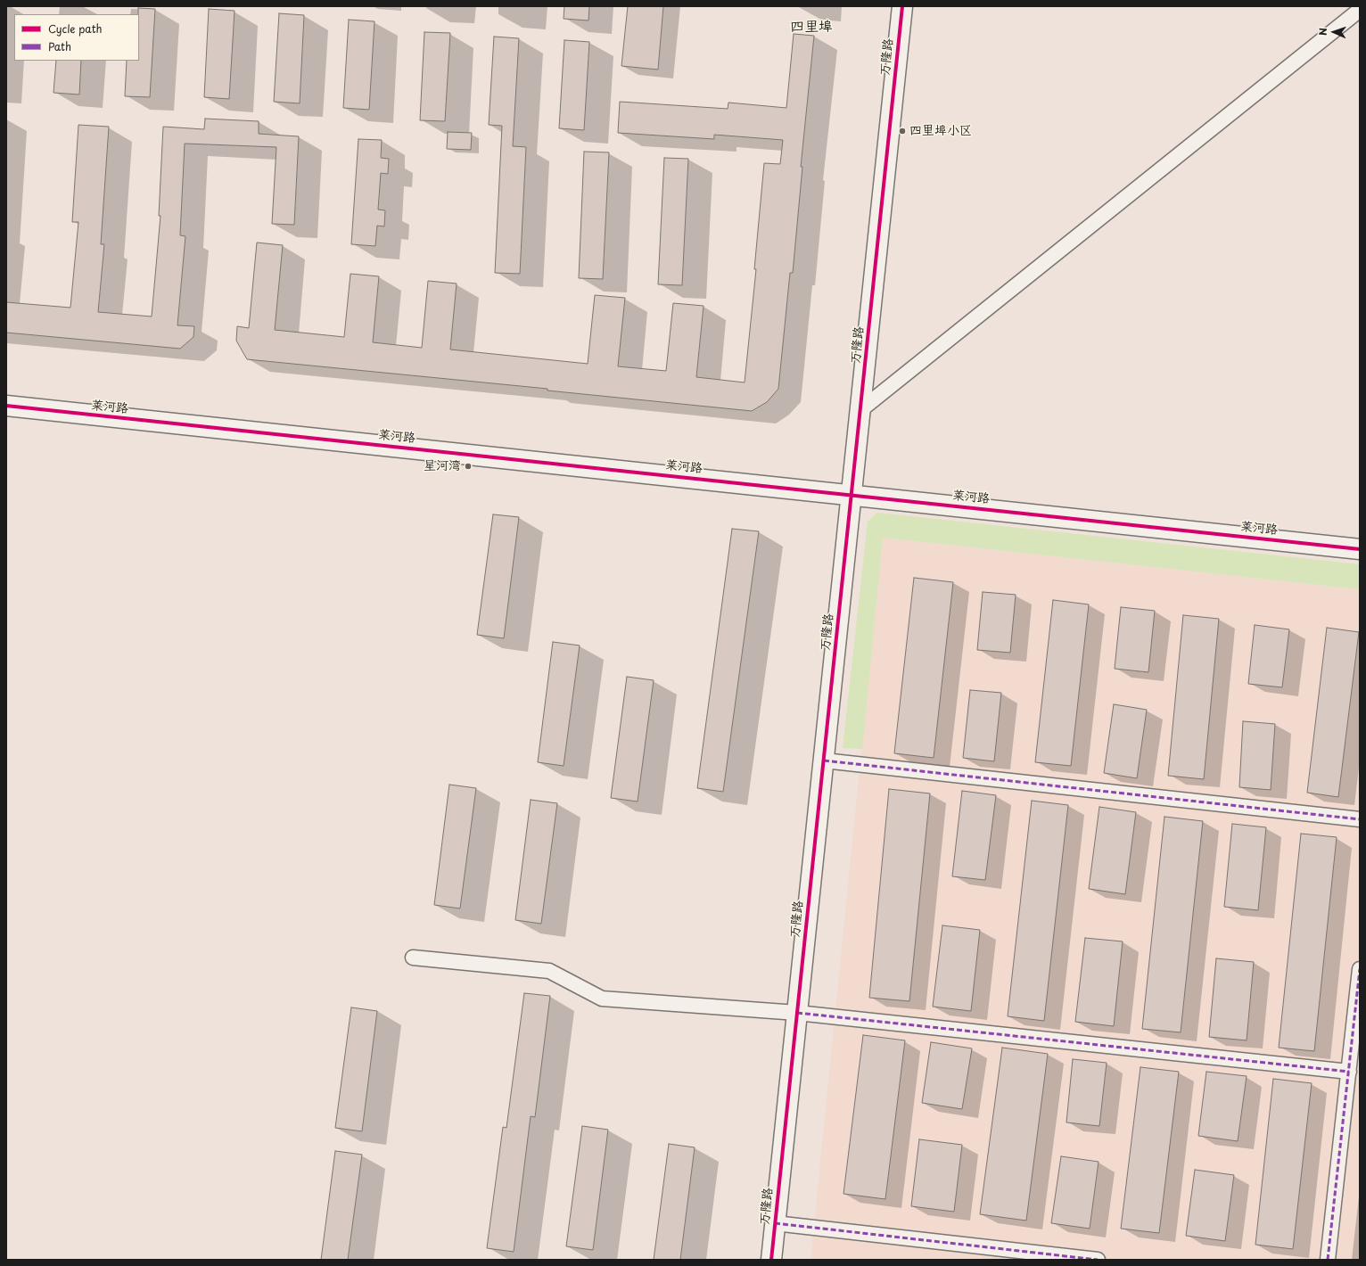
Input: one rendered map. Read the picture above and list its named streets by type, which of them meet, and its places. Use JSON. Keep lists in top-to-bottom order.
{
  "streets": {
    "street": ["万隆路", "莱河路"]
  },
  "crossings": [
    ["万隆路", "莱河路"]
  ],
  "districts": ["四里埠"],
  "places": ["四里埠小区", "星河湾"],
  "legend": ["Cycle path", "Path"],
  "north": "left"
}
